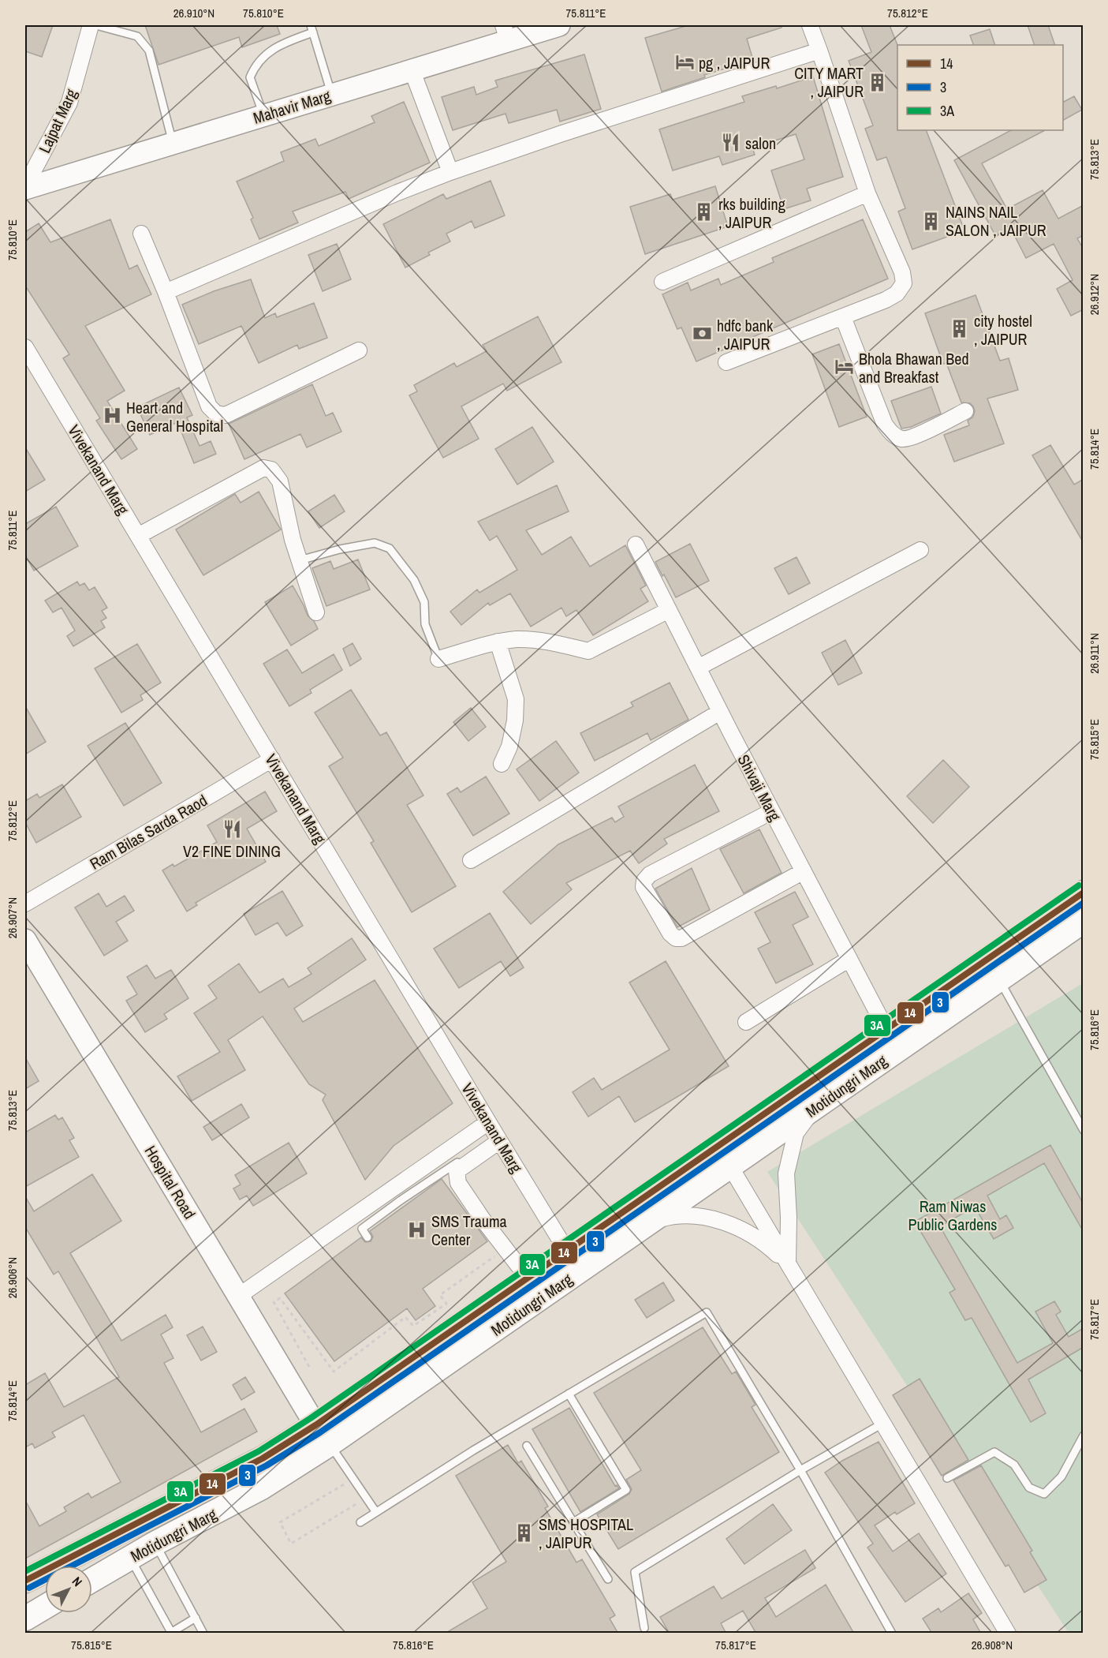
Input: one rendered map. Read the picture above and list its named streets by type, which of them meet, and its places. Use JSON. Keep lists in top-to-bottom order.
{
  "streets": {
    "main road": ["Motidungri Marg"],
    "street": [
      "Mahavir Marg",
      "Lajpat Marg",
      "Vivekanand Marg",
      "Shivaji Marg",
      "Ram Bilas Sarda Raod",
      "Hospital Road"
    ]
  },
  "crossings": [
    ["Mahavir Marg", "Lajpat Marg"],
    ["Vivekanand Marg", "Ram Bilas Sarda Raod"],
    ["Motidungri Marg", "Hospital Road"]
  ],
  "parks": ["Ram Niwas Public Gardens"],
  "places": {
    "hotel": ["pg , JAIPUR", "Bhola Bhawan Bed and Breakfast"],
    "building": [
      "CITY MART , JAIPUR",
      "rks building , JAIPUR",
      "NAINS NAIL SALON , JAIPUR",
      "city hostel , JAIPUR",
      "SMS HOSPITAL , JAIPUR"
    ],
    "restaurant": ["salon", "V2 FINE DINING"],
    "bank": ["hdfc bank , JAIPUR"],
    "hospital": ["Heart and General Hospital", "SMS Trauma Center"]
  },
  "lines": ["transit line 3A", "transit line 14", "transit line 3"],
  "legend": ["14", "3", "3A"],
  "north": "top right",
  "coordinates": [
    "26.910°N",
    "75.810°E",
    "75.811°E",
    "75.812°E",
    "75.813°E",
    "26.912°N",
    "75.814°E",
    "26.911°N",
    "75.815°E",
    "26.907°N",
    "75.816°E",
    "26.906°N",
    "75.817°E",
    "26.908°N"
  ]
}
